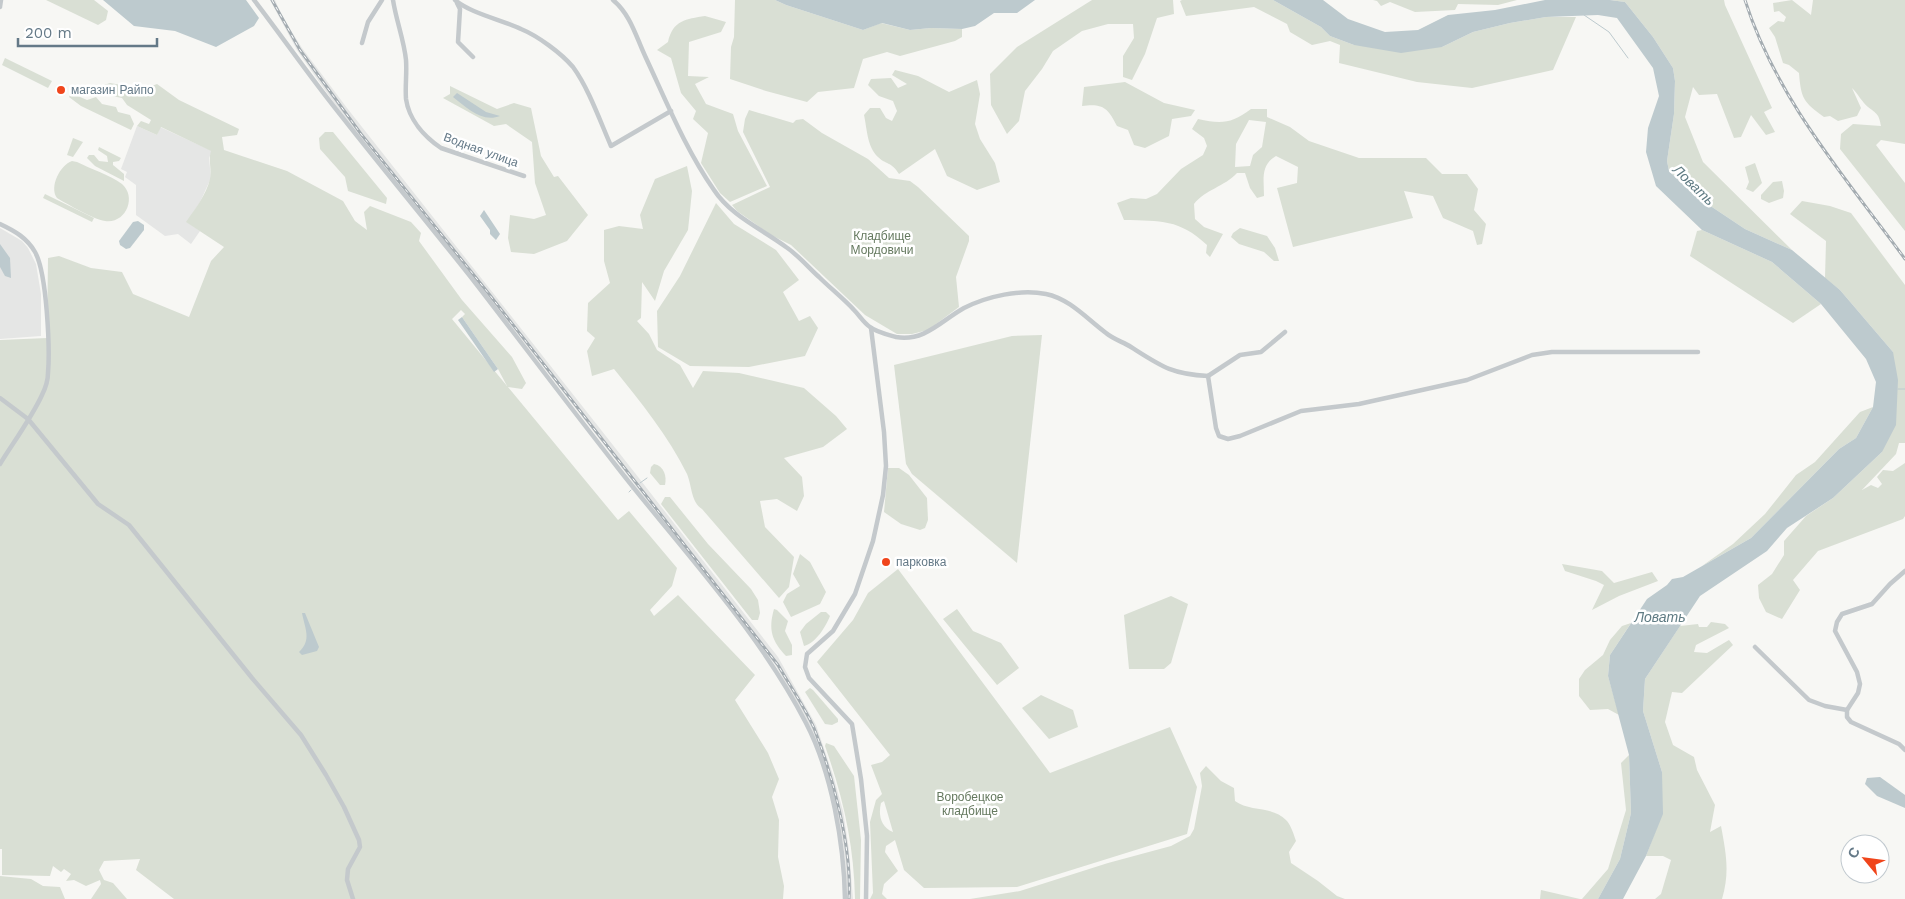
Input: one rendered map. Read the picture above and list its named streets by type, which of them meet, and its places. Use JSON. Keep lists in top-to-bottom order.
{
  "streets": {
    "street": ["Водная улица"]
  },
  "water": ["Ловать"],
  "parks": ["Кладбище Мордовичи", "Воробецкое кладбище"],
  "places": ["магазин Райпо", "парковка"],
  "scale_bar": "200 m",
  "north": "top left"
}
